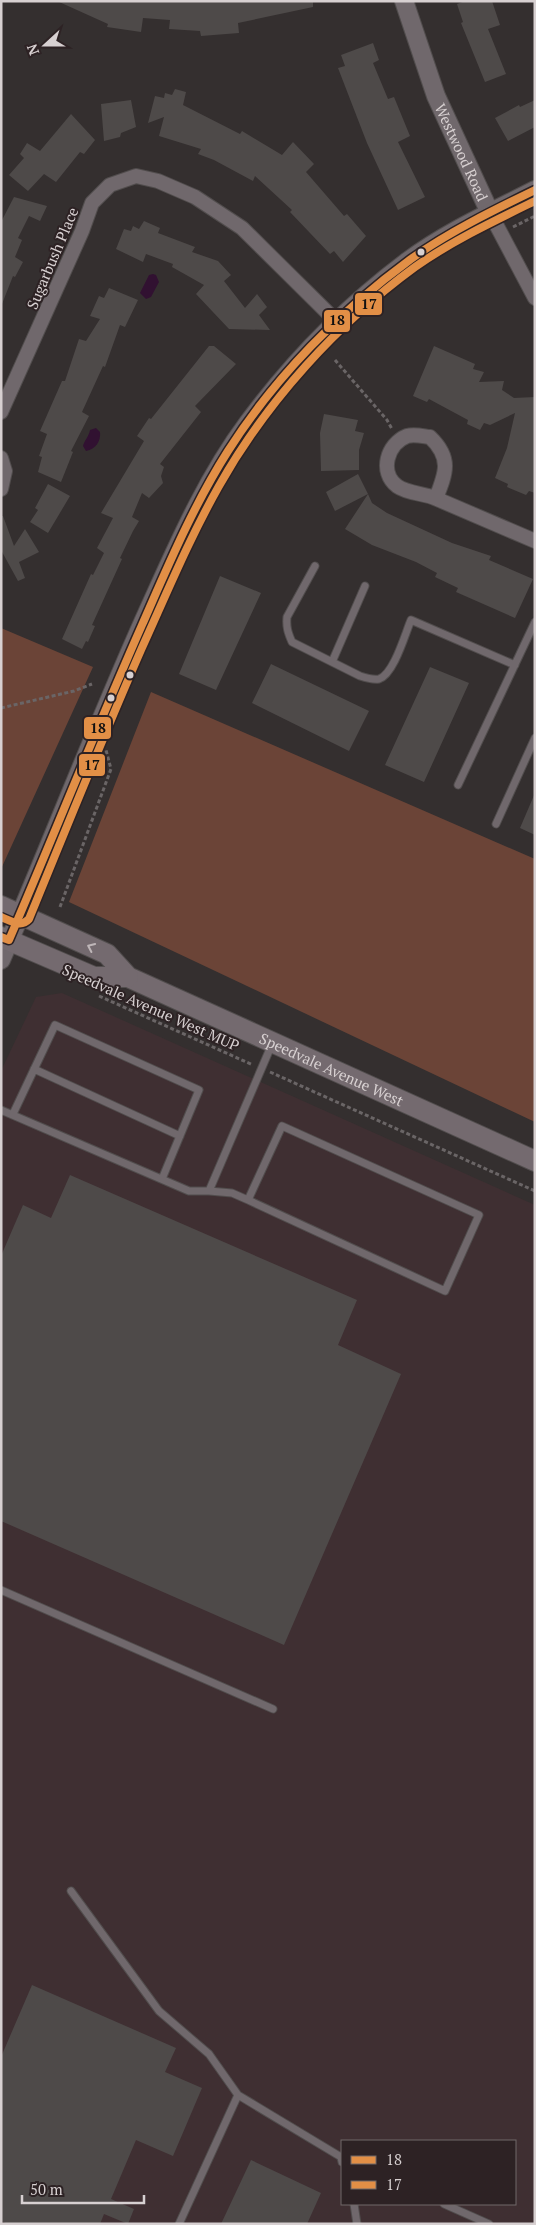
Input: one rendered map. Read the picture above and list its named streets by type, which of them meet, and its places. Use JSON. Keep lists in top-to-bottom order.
{
  "streets": {
    "main road": ["Speedvale Avenue West"],
    "street": ["Westwood Road", "Sugarbush Place"],
    "path": ["Speedvale Avenue West MUP"]
  },
  "lines": ["transit line 18", "transit line 17"],
  "legend": ["18", "17"],
  "scale_bar": "50 m",
  "north": "left"
}
